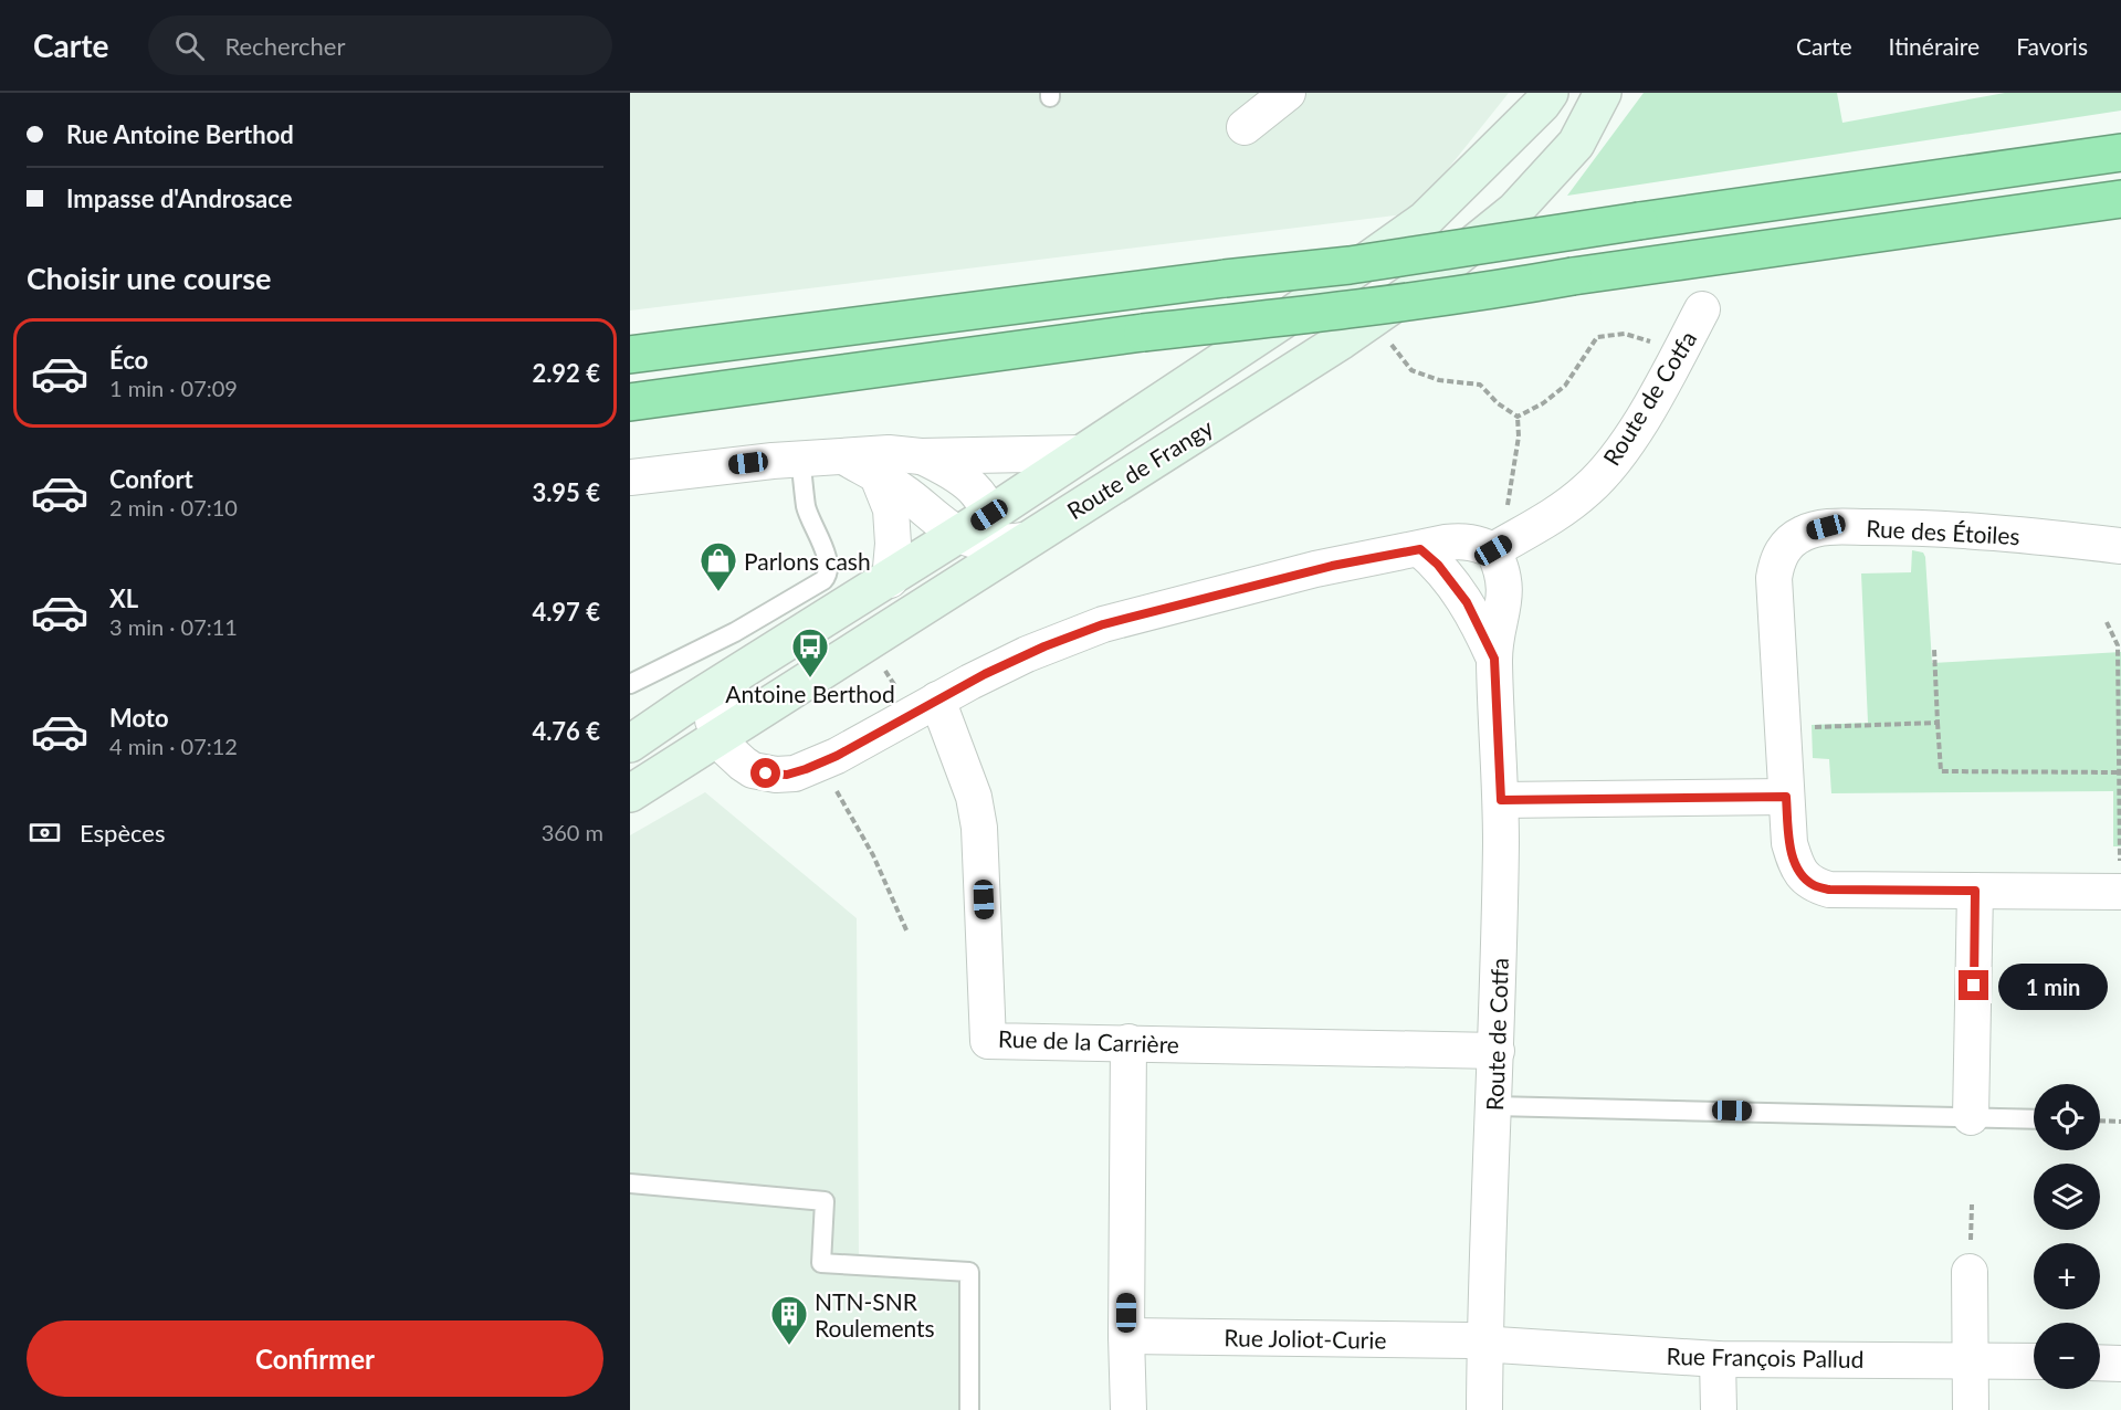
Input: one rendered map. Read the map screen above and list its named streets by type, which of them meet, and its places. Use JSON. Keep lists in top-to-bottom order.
{
  "streets": {
    "main road": ["Route de Frangy"],
    "street": [
      "Route de Cotfa",
      "Rue des Étoiles",
      "Rue de la Carrière",
      "Rue Joliot-Curie",
      "Rue François Pallud"
    ]
  },
  "crossings": [
    ["Route de Cotfa", "Rue de la Carrière"],
    ["Route de Cotfa", "Rue Joliot-Curie"],
    ["Route de Cotfa", "Rue François Pallud"],
    ["Rue Joliot-Curie", "Rue François Pallud"]
  ],
  "places": {
    "shop": ["Parlons cash"],
    "bus stop": ["Antoine Berthod"],
    "building": ["NTN-SNR Roulements"]
  },
  "page": {
    "header": "Carte",
    "search": "Rechercher",
    "nav": ["Carte", "Itinéraire", "Favoris"],
    "banner": ["Rue Antoine Berthod", "Impasse d'Androsace"],
    "heading": "Choisir une course",
    "list": [
      {
        "name": "Éco",
        "note": "1 min · 07:09",
        "value": "2.92 €"
      },
      {
        "name": "Confort",
        "note": "2 min · 07:10",
        "value": "3.95 €"
      },
      {
        "name": "XL",
        "note": "3 min · 07:11",
        "value": "4.97 €"
      },
      {
        "name": "Moto",
        "note": "4 min · 07:12",
        "value": "4.76 €"
      }
    ],
    "pay": ["Espèces", "360 m"],
    "bubble": "1 min",
    "map_buttons": ["+", "−"],
    "buttons": "Confirmer"
  }
}
